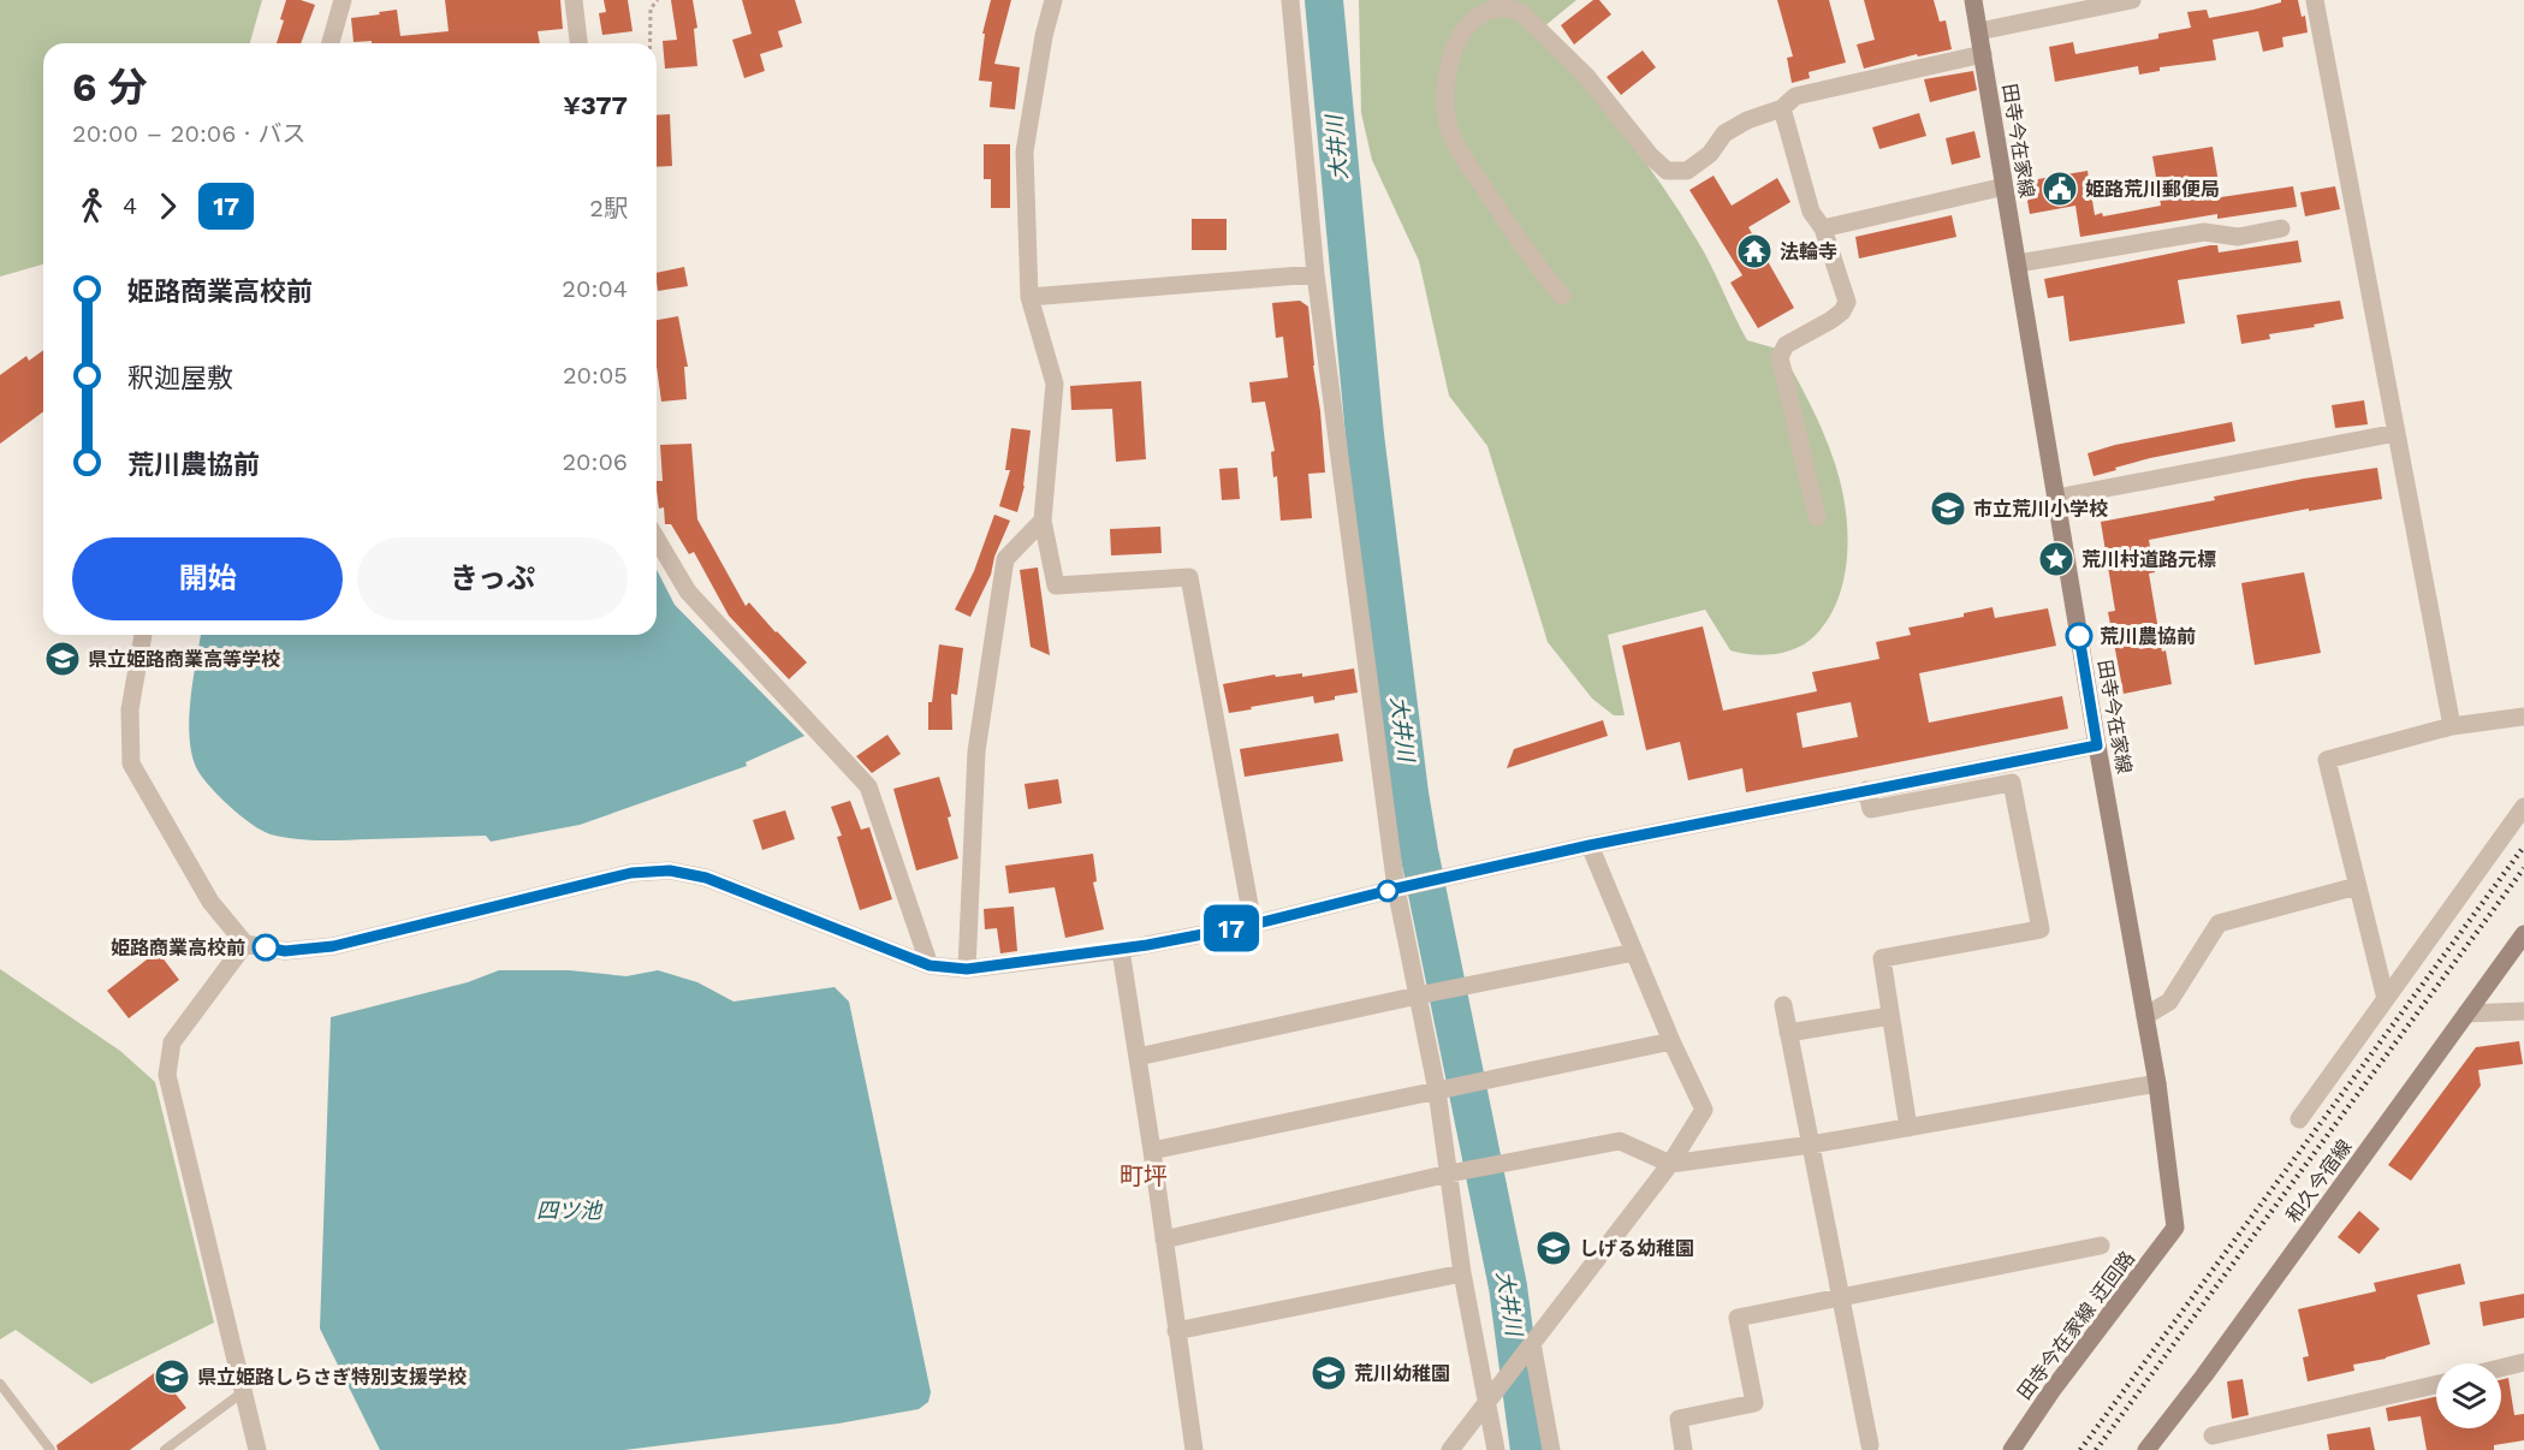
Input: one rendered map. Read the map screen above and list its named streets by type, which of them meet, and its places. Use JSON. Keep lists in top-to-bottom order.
{
  "streets": {
    "main road": ["田寺今在家線", "和久今宿線", "田寺今在家線 迂回路"]
  },
  "crossings": [
    ["田寺今在家線", "田寺今在家線 迂回路"]
  ],
  "districts": ["町坪"],
  "water": ["大井川", "四ツ池"],
  "places": {
    "public building": ["姫路荒川郵便局"],
    "temple": ["法輪寺"],
    "school or university": [
      "市立荒川小学校",
      "県立姫路商業高等学校",
      "しげる幼稚園",
      "荒川幼稚園",
      "県立姫路しらさぎ特別支援学校"
    ],
    "place": ["荒川村道路元標"],
    "other": ["荒川農協前", "姫路商業高校前"]
  },
  "lines": ["bus line 17"],
  "page": {
    "on_map": "17",
    "heading": ["6 分", "20:00 – 20:06 · バス", "¥377"],
    "legs": ["4", "17", "2駅"],
    "list": [
      {
        "name": "姫路商業高校前",
        "value": "20:04"
      },
      {
        "name": "釈迦屋敷",
        "value": "20:05"
      },
      {
        "name": "荒川農協前",
        "value": "20:06"
      }
    ],
    "buttons": ["開始", "きっぷ"]
  }
}
